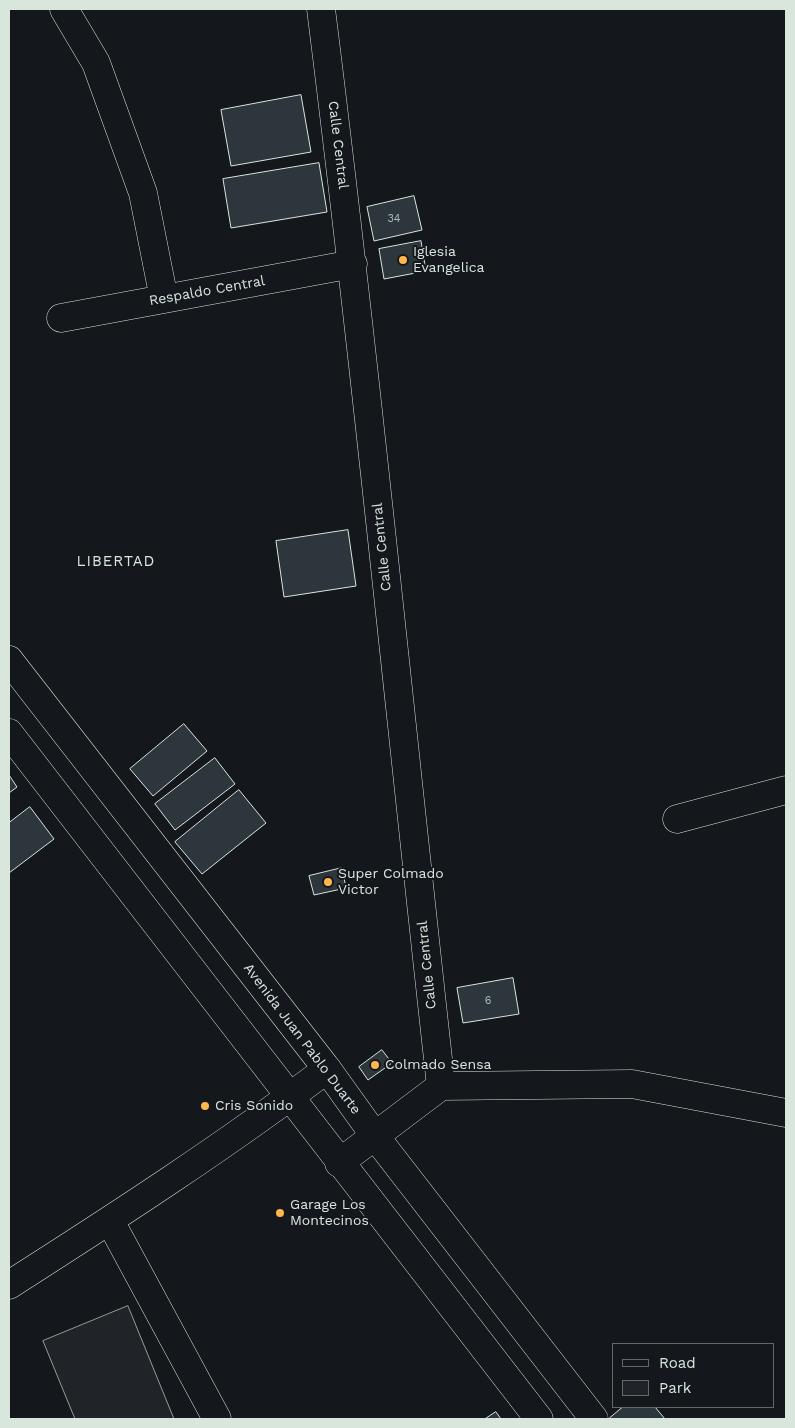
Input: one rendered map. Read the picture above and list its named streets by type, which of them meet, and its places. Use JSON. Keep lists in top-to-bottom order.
{
  "streets": {
    "street": ["Calle Central", "Respaldo Central", "Avenida Juan Pablo Duarte"]
  },
  "crossings": [
    ["Calle Central", "Respaldo Central"]
  ],
  "districts": ["LIBERTAD"],
  "places": [
    "Iglesia Evangelica",
    "Super Colmado Victor",
    "Colmado Sensa",
    "Cris Sonido",
    "Garage Los Montecinos"
  ],
  "house_numbers": ["34", "6"],
  "legend": ["Road", "Park"]
}
